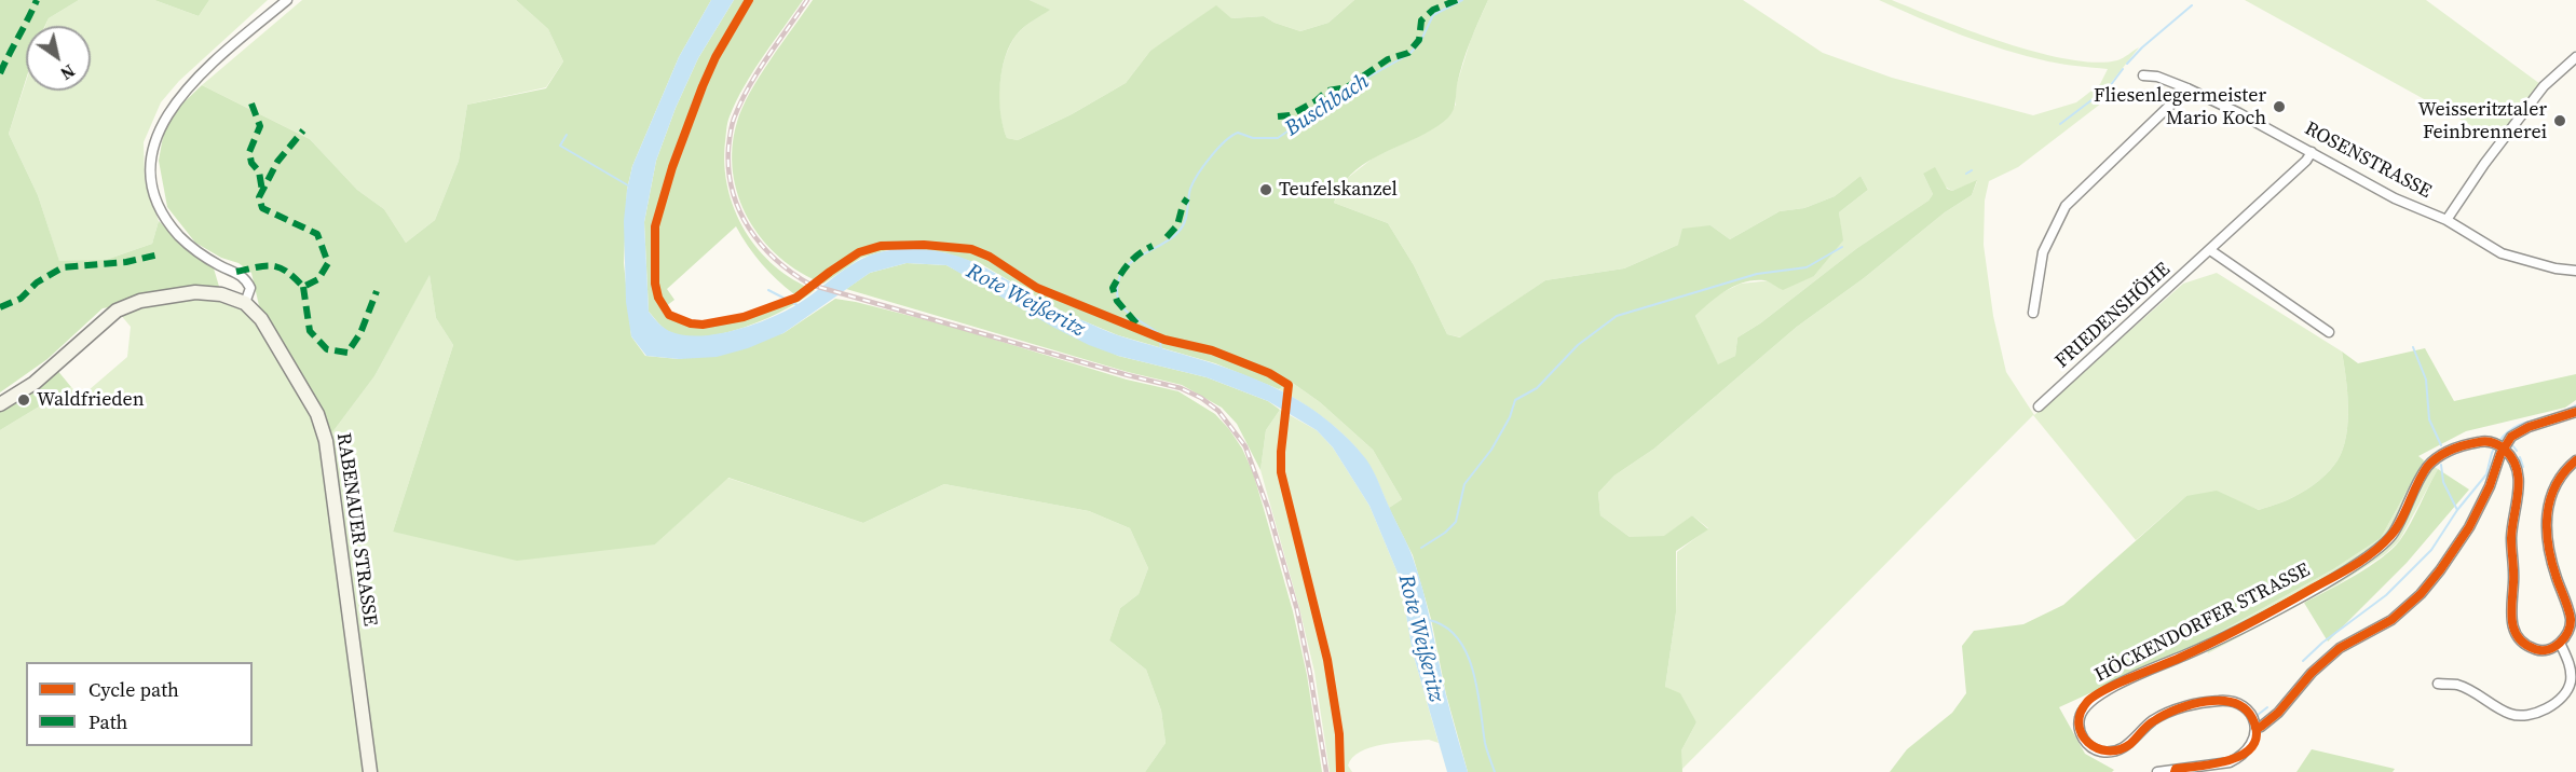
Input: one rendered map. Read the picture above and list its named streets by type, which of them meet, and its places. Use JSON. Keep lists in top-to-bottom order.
{
  "streets": {
    "main road": ["RABENAUER STRASSE"],
    "street": ["ROSENSTRASSE", "FRIEDENSHÖHE", "HÖCKENDORFER STRASSE"]
  },
  "crossings": [
    ["ROSENSTRASSE", "FRIEDENSHÖHE"]
  ],
  "water": ["Buschbach", "Rote Weißeritz"],
  "places": [
    "Fliesenlegermeister Mario Koch",
    "Weisseritztaler Feinbrennerei",
    "Teufelskanzel",
    "Waldfrieden"
  ],
  "legend": ["Cycle path", "Path"],
  "north": "bottom right"
}
